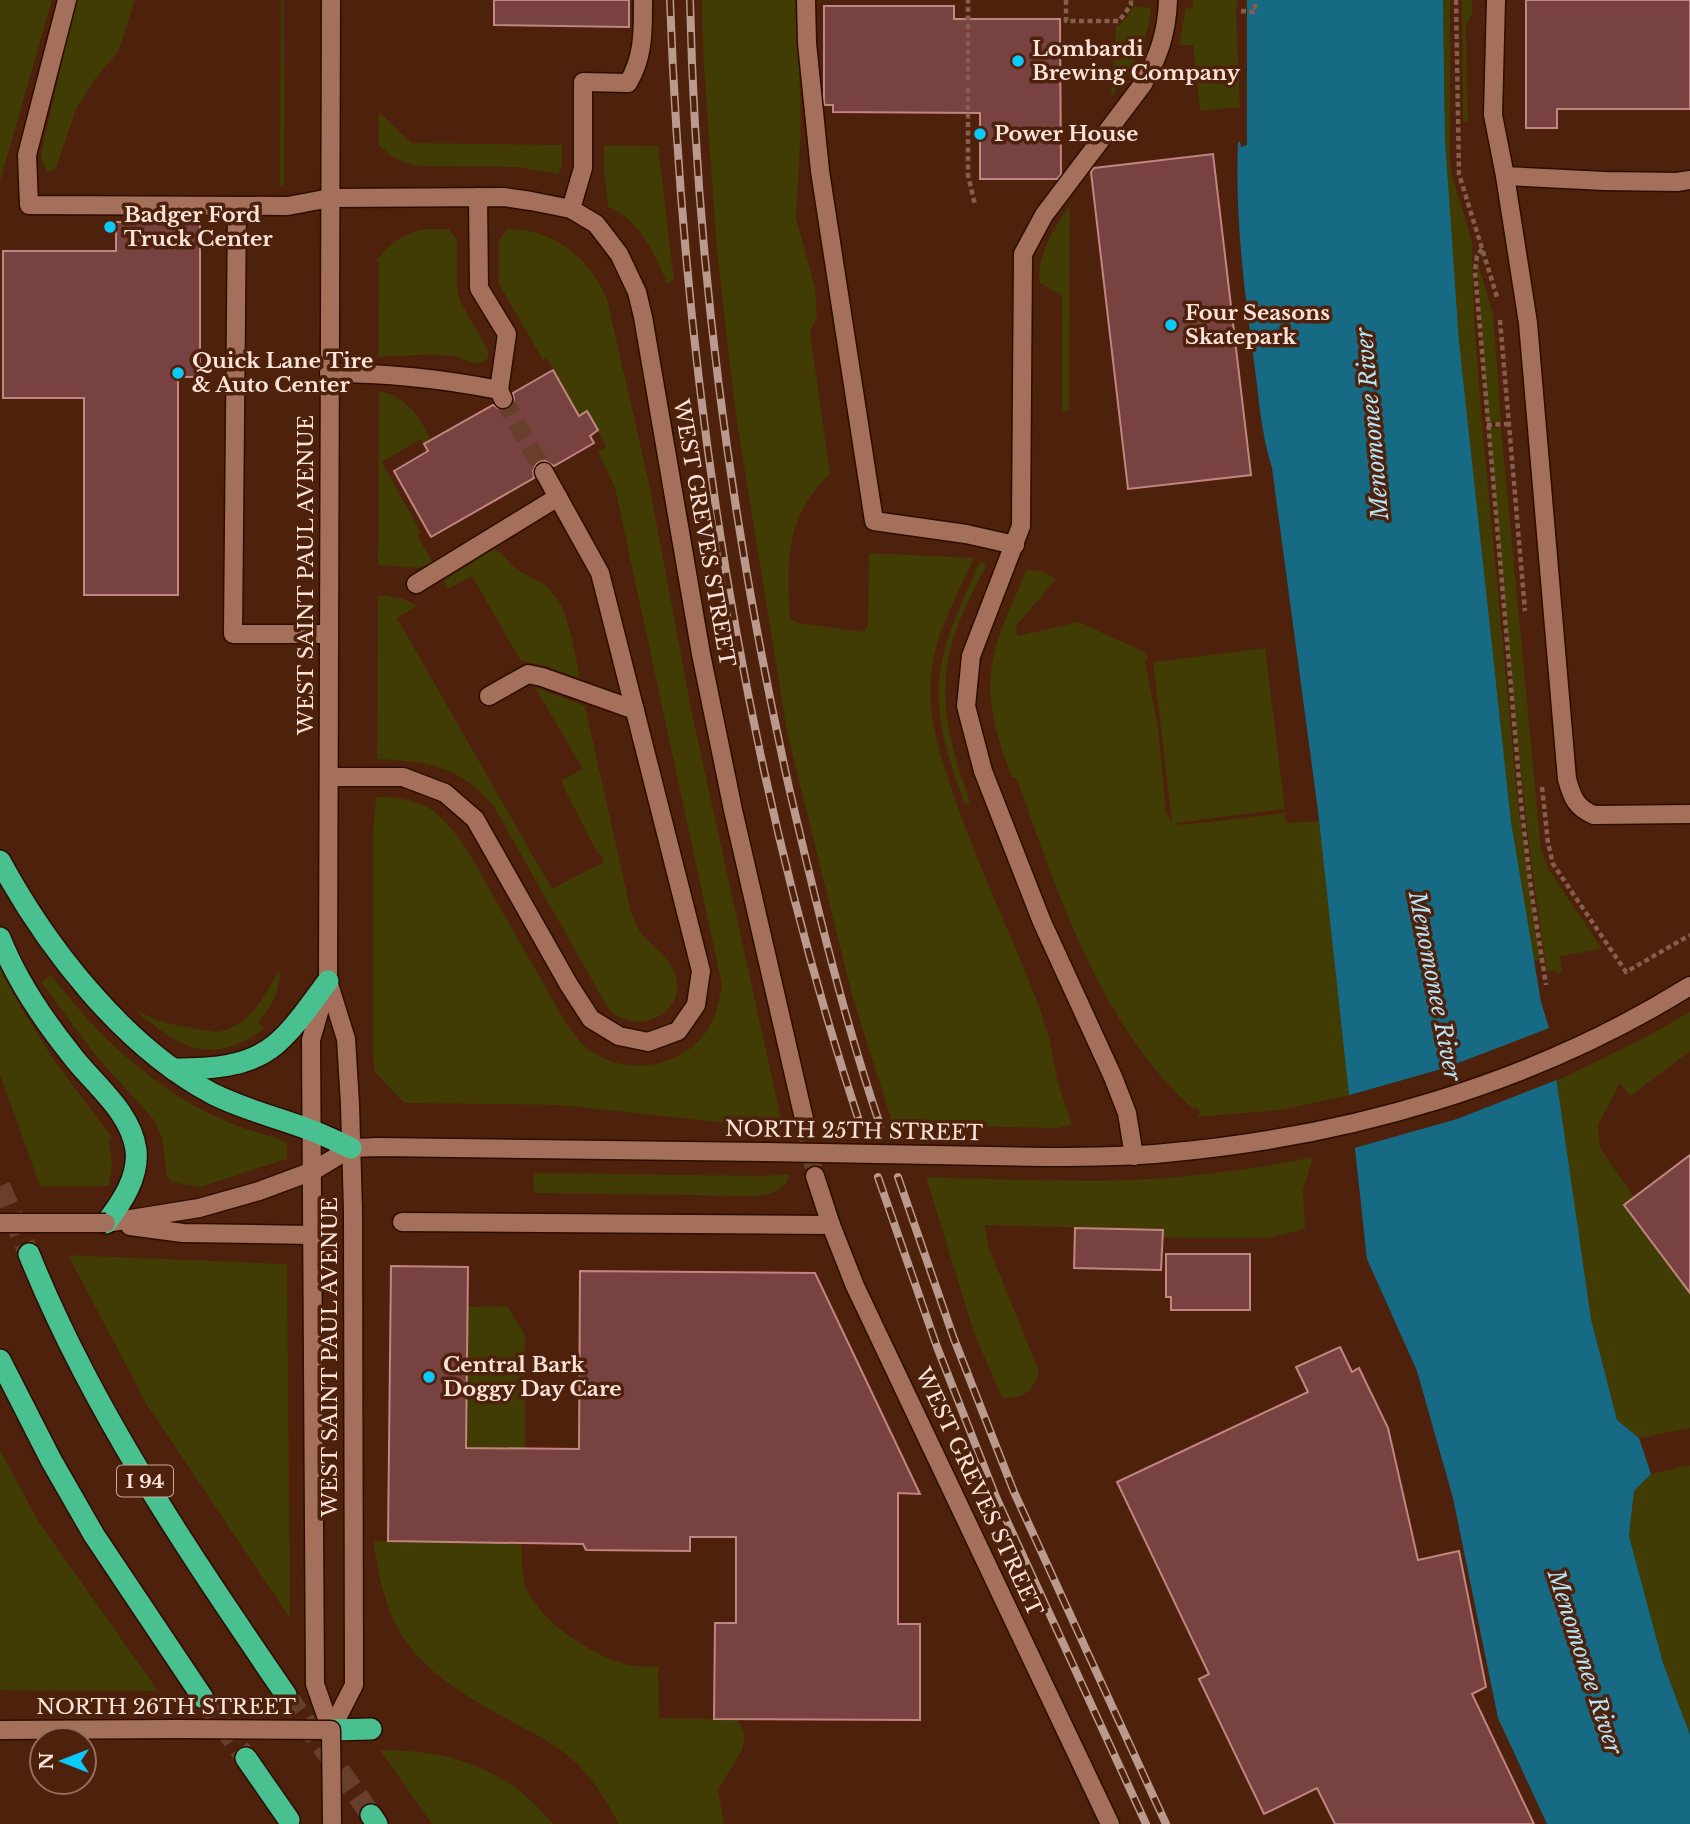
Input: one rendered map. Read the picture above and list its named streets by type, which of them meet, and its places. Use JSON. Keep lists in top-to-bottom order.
{
  "streets": {
    "highway": ["I 94"],
    "street": [
      "WEST GREVES STREET",
      "WEST SAINT PAUL AVENUE",
      "NORTH 25TH STREET",
      "NORTH 26TH STREET"
    ]
  },
  "crossings": [
    ["WEST GREVES STREET", "WEST SAINT PAUL AVENUE"],
    ["WEST SAINT PAUL AVENUE", "NORTH 25TH STREET"],
    ["WEST SAINT PAUL AVENUE", "NORTH 26TH STREET"]
  ],
  "water": ["Menomonee River"],
  "places": [
    "Lombardi Brewing Company",
    "Power House",
    "Badger Ford Truck Center",
    "Four Seasons Skatepark",
    "Quick Lane Tire & Auto Center",
    "Central Bark Doggy Day Care"
  ],
  "north": "left"
}
